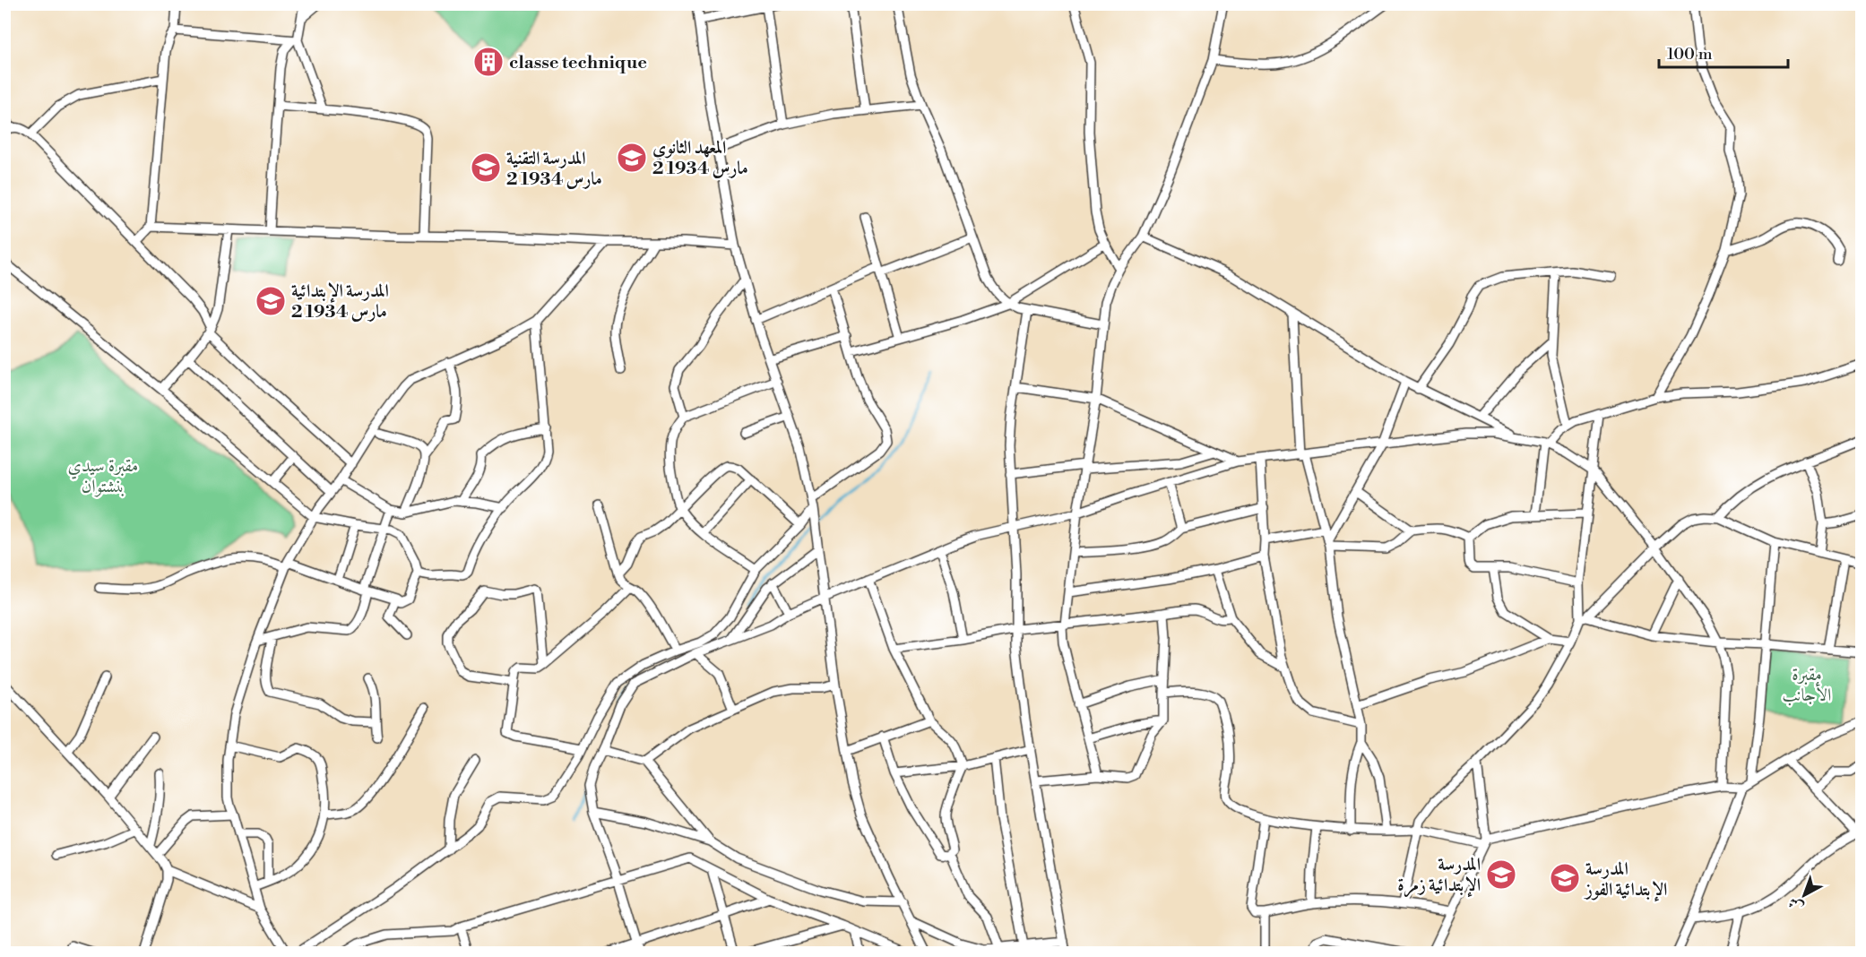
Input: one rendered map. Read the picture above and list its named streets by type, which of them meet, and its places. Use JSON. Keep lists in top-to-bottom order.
{
  "parks": ["مقبرة سيدي بنشتوان", "مقبرة الأجانب"],
  "places": {
    "building": ["classe technique"],
    "school or university": [
      "المعهد الثانوي 2 مارس 1934",
      "المدرسة التقنية 2 مارس 1934",
      "المدرسة الإبتدائية 2 مارس 1934",
      "المدرسة الإبتدائية زمرة",
      "المدرسة الإبتدائية الفوز"
    ]
  },
  "scale_bar": "100 m",
  "north": "bottom left"
}
